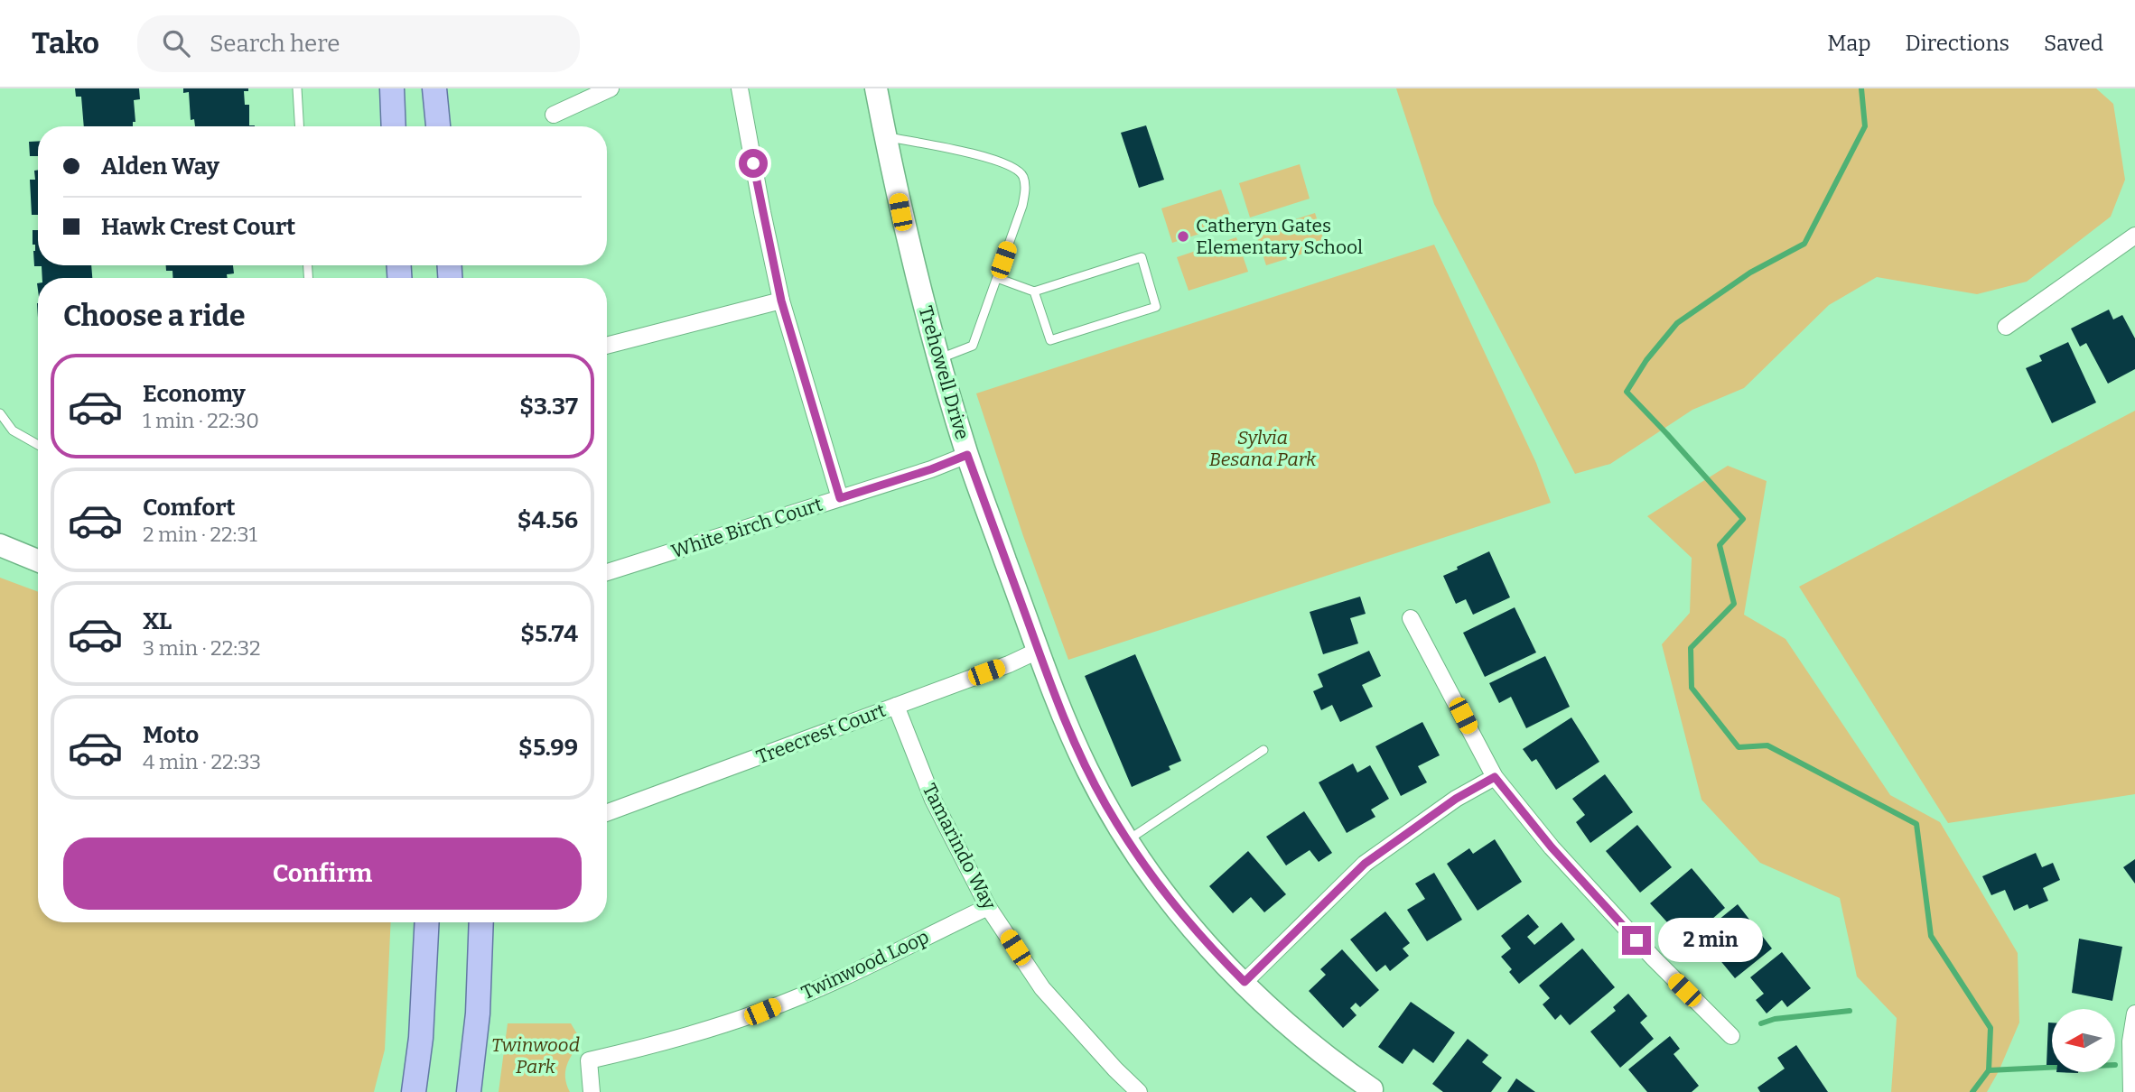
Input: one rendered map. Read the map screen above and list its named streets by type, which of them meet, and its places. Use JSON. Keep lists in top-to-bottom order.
{
  "streets": {
    "street": [
      "Trehowell Drive",
      "White Birch Court",
      "Treecrest Court",
      "Tamarindo Way",
      "Twinwood Loop"
    ]
  },
  "crossings": [
    ["Trehowell Drive", "White Birch Court"],
    ["Trehowell Drive", "Treecrest Court"],
    ["Treecrest Court", "Tamarindo Way"],
    ["Tamarindo Way", "Twinwood Loop"]
  ],
  "parks": ["Sylvia Besana Park", "Twinwood Park"],
  "places": ["Catheryn Gates Elementary School"],
  "north": "left",
  "page": {
    "header": "Tako",
    "search": "Search here",
    "nav": ["Map", "Directions", "Saved"],
    "banner": ["Alden Way", "Hawk Crest Court"],
    "heading": "Choose a ride",
    "list": [
      {
        "name": "Economy",
        "note": "1 min · 22:30",
        "value": "$3.37"
      },
      {
        "name": "Comfort",
        "note": "2 min · 22:31",
        "value": "$4.56"
      },
      {
        "name": "XL",
        "note": "3 min · 22:32",
        "value": "$5.74"
      },
      {
        "name": "Moto",
        "note": "4 min · 22:33",
        "value": "$5.99"
      }
    ],
    "buttons": "Confirm",
    "bubble": "2 min"
  }
}
